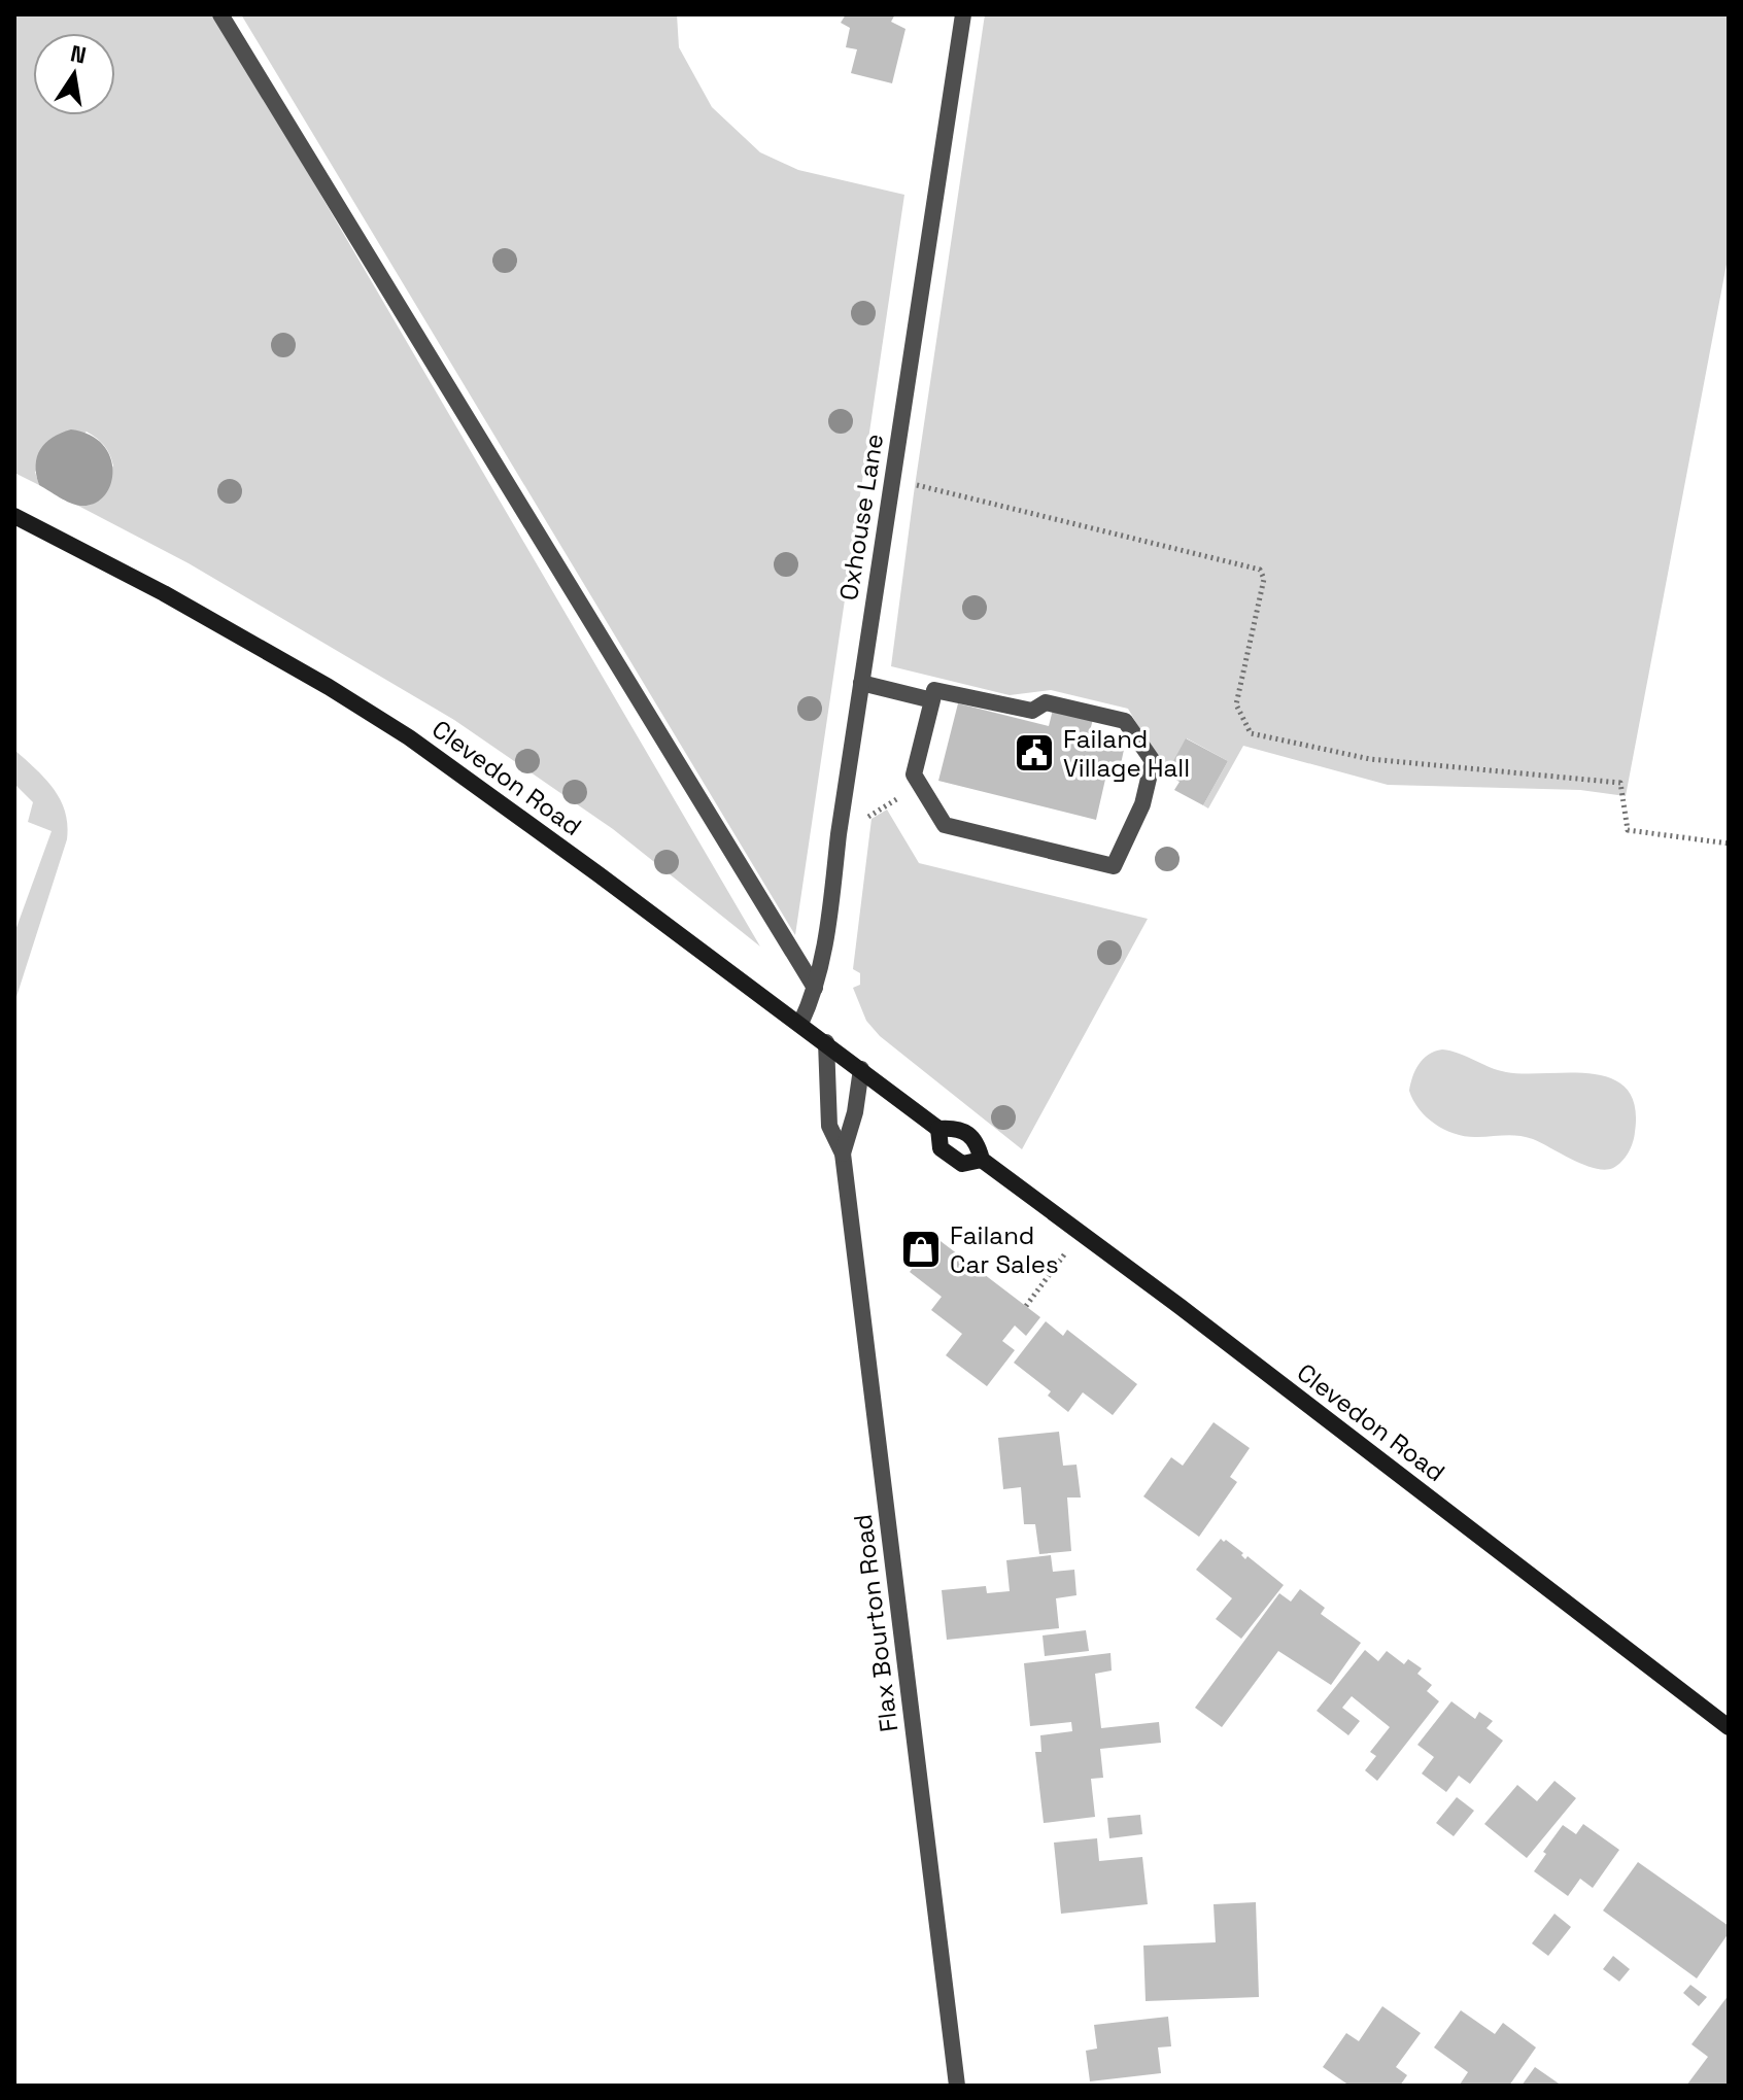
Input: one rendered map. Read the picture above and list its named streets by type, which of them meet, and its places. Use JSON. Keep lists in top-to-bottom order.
{
  "streets": {
    "main road": ["Clevedon Road"],
    "street": ["Oxhouse Lane", "Flax Bourton Road"]
  },
  "crossings": [
    ["Oxhouse Lane", "Clevedon Road"],
    ["Clevedon Road", "Flax Bourton Road"]
  ],
  "places": {
    "public building": ["Failand Village Hall"],
    "shop": ["Failand Car Sales"]
  },
  "north": "top"
}
